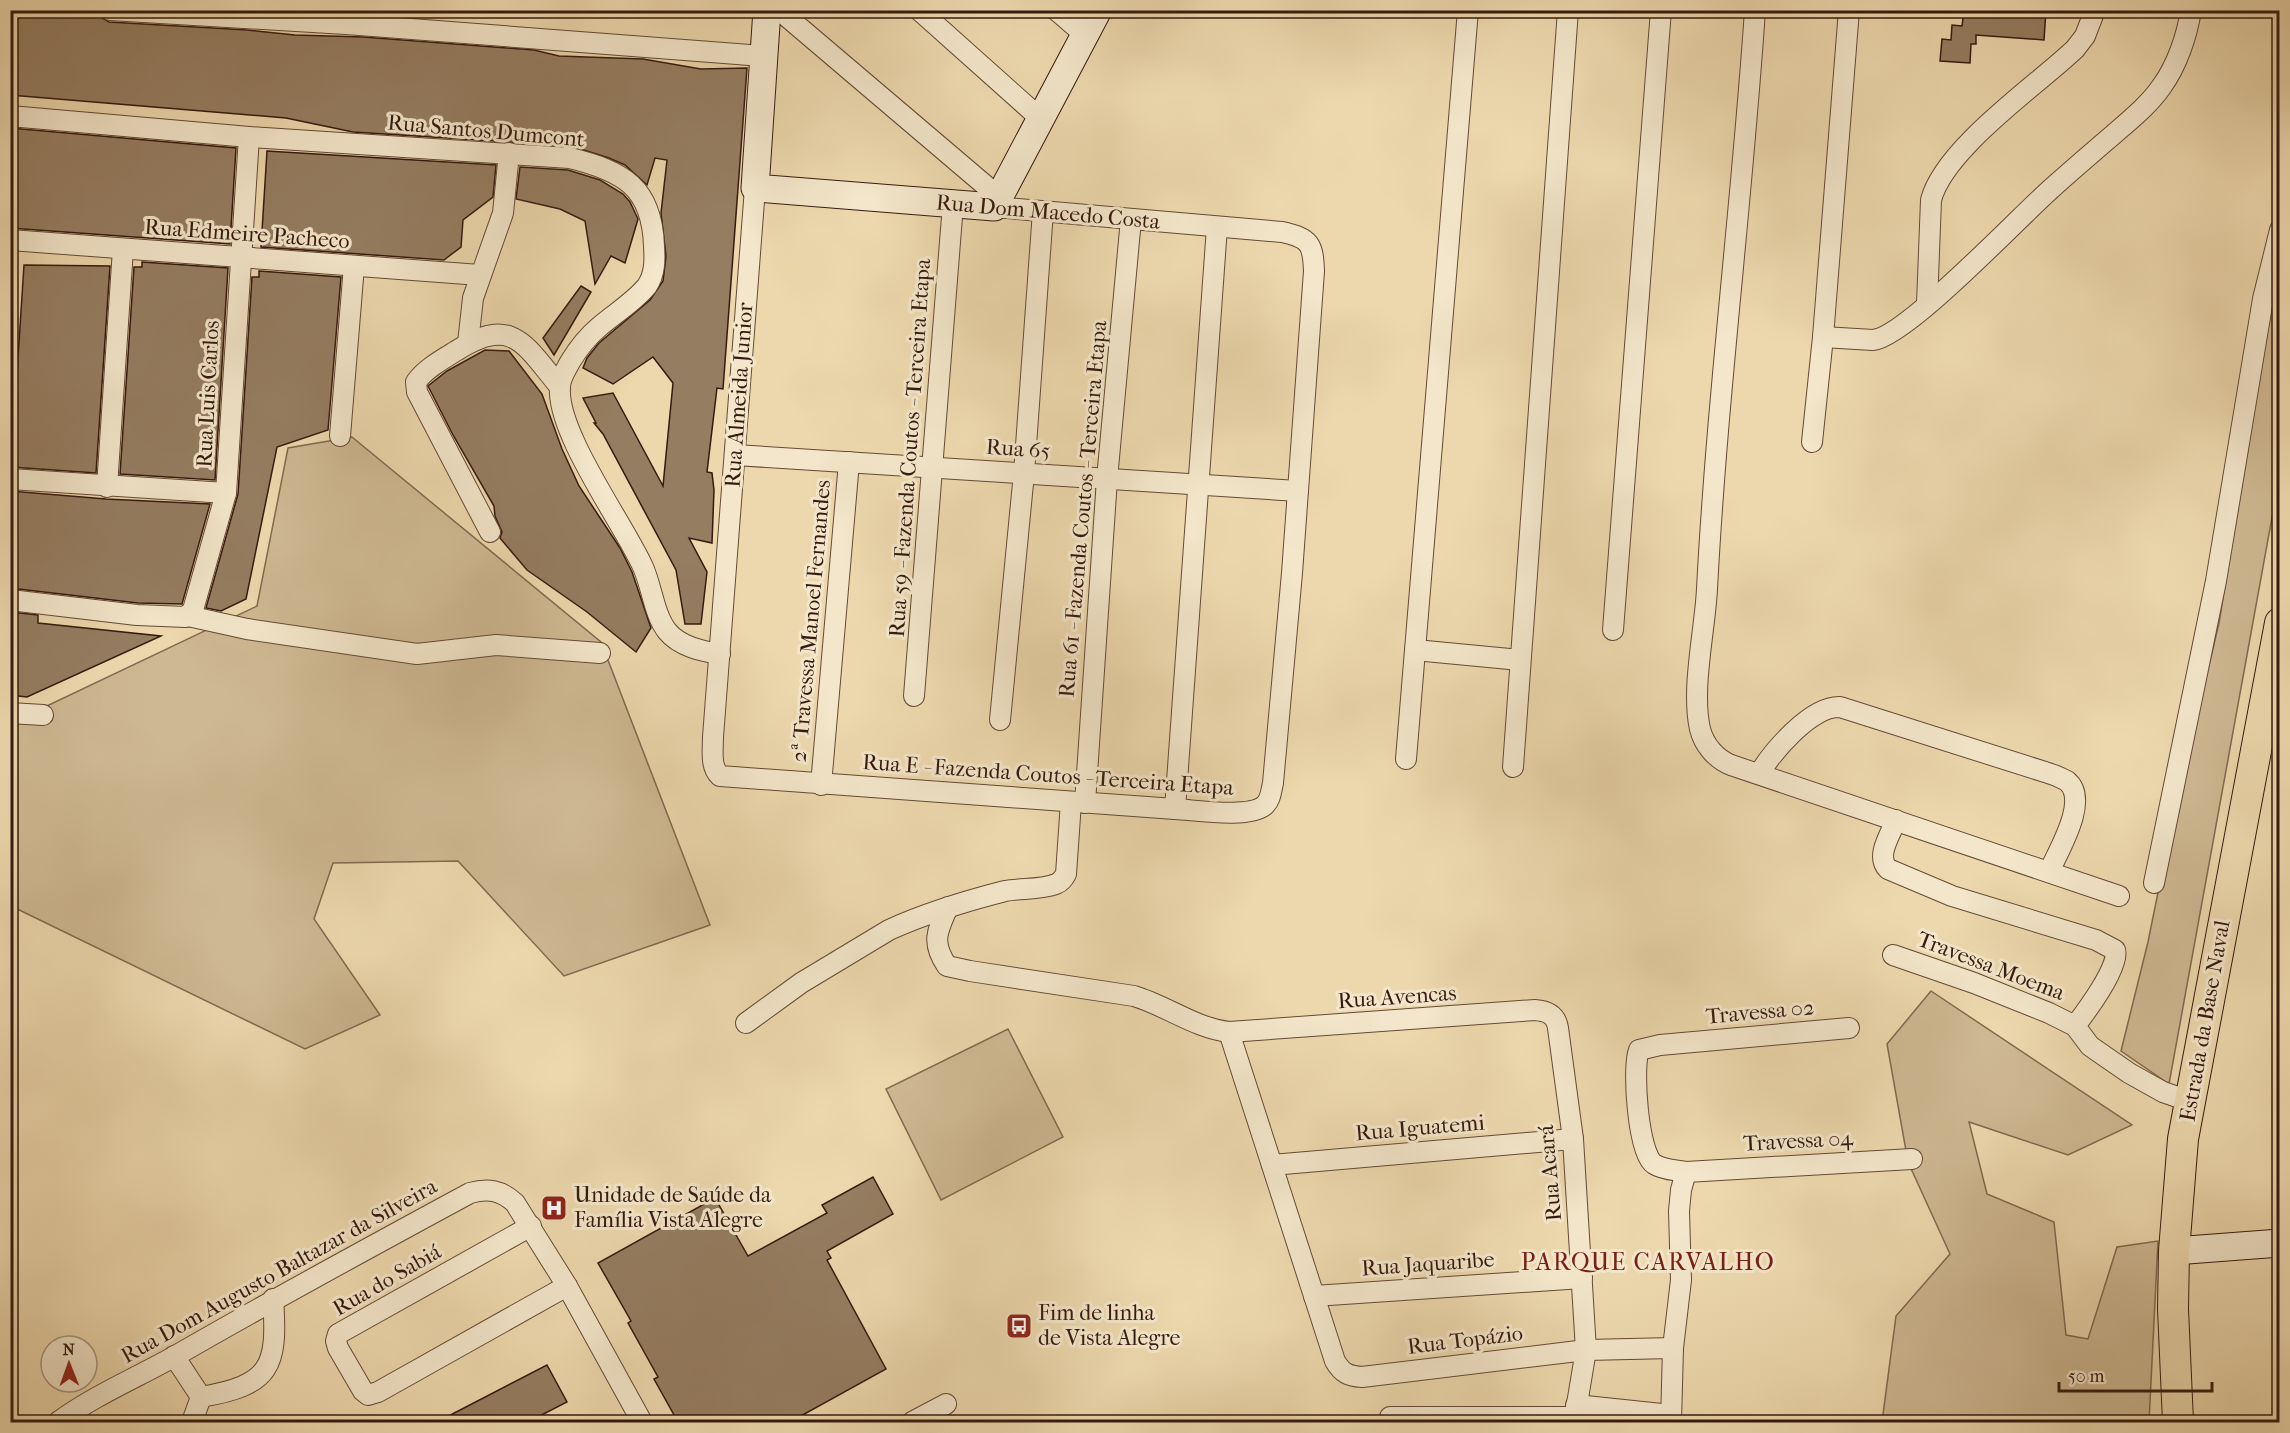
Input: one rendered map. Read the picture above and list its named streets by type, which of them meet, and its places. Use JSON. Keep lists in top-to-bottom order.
{
  "streets": {
    "main road": ["Rua Dom Macedo Costa", "Rua Almeida Junior", "Estrada da Base Naval"],
    "street": [
      "Rua Santos Dumcont",
      "Rua Edmeire Pacheco",
      "Rua Luis Carlos",
      "Rua 59 - Fazenda Coutos - Terceira Etapa",
      "Rua 65",
      "Rua 61 - Fazenda Coutos - Terceira Etapa",
      "2ª Travessa Manoel Fernandes",
      "Rua E - Fazenda Coutos - Terceira Etapa",
      "Travessa Moema",
      "Rua Avencas",
      "Travessa 02",
      "Rua Iguatemi",
      "Travessa 04",
      "Rua Acará",
      "Rua Jaquaribe",
      "Rua Dom Augusto Baltazar da Silveira",
      "Rua do Sabiá",
      "Rua Topázio"
    ]
  },
  "crossings": [
    ["Rua Santos Dumcont", "Rua Luis Carlos"],
    ["Rua Dom Macedo Costa", "Rua Almeida Junior"],
    ["Rua Dom Macedo Costa", "Rua 59 - Fazenda Coutos - Terceira Etapa"],
    ["Rua Dom Macedo Costa", "Rua 61 - Fazenda Coutos - Terceira Etapa"],
    ["Rua Dom Macedo Costa", "Rua E - Fazenda Coutos - Terceira Etapa"],
    ["Rua Edmeire Pacheco", "Rua Luis Carlos"],
    ["Rua Almeida Junior", "Rua 65"],
    ["Rua Almeida Junior", "Rua E - Fazenda Coutos - Terceira Etapa"],
    ["Rua 59 - Fazenda Coutos - Terceira Etapa", "Rua 65"],
    ["Rua 65", "Rua 61 - Fazenda Coutos - Terceira Etapa"],
    ["Rua 65", "2ª Travessa Manoel Fernandes"],
    ["Rua 65", "Rua E - Fazenda Coutos - Terceira Etapa"],
    ["Rua 61 - Fazenda Coutos - Terceira Etapa", "Rua E - Fazenda Coutos - Terceira Etapa"],
    ["Rua 61 - Fazenda Coutos - Terceira Etapa", "Rua Avencas"],
    ["2ª Travessa Manoel Fernandes", "Rua E - Fazenda Coutos - Terceira Etapa"],
    ["Travessa Moema", "Estrada da Base Naval"],
    ["Rua Avencas", "Rua Acará"],
    ["Travessa 02", "Travessa 04"],
    ["Rua Iguatemi", "Rua Acará"],
    ["Rua Acará", "Rua Jaquaribe"],
    ["Rua Acará", "Rua Topázio"],
    ["Rua Jaquaribe", "Rua Topázio"],
    ["Rua Dom Augusto Baltazar da Silveira", "Rua do Sabiá"]
  ],
  "districts": ["PARQUE CARVALHO"],
  "places": {
    "hospital": ["Unidade de Saúde da Família Vista Alegre"],
    "bus stop": ["Fim de linha de Vista Alegre"]
  },
  "scale_bar": "50 m",
  "north": "top"
}
